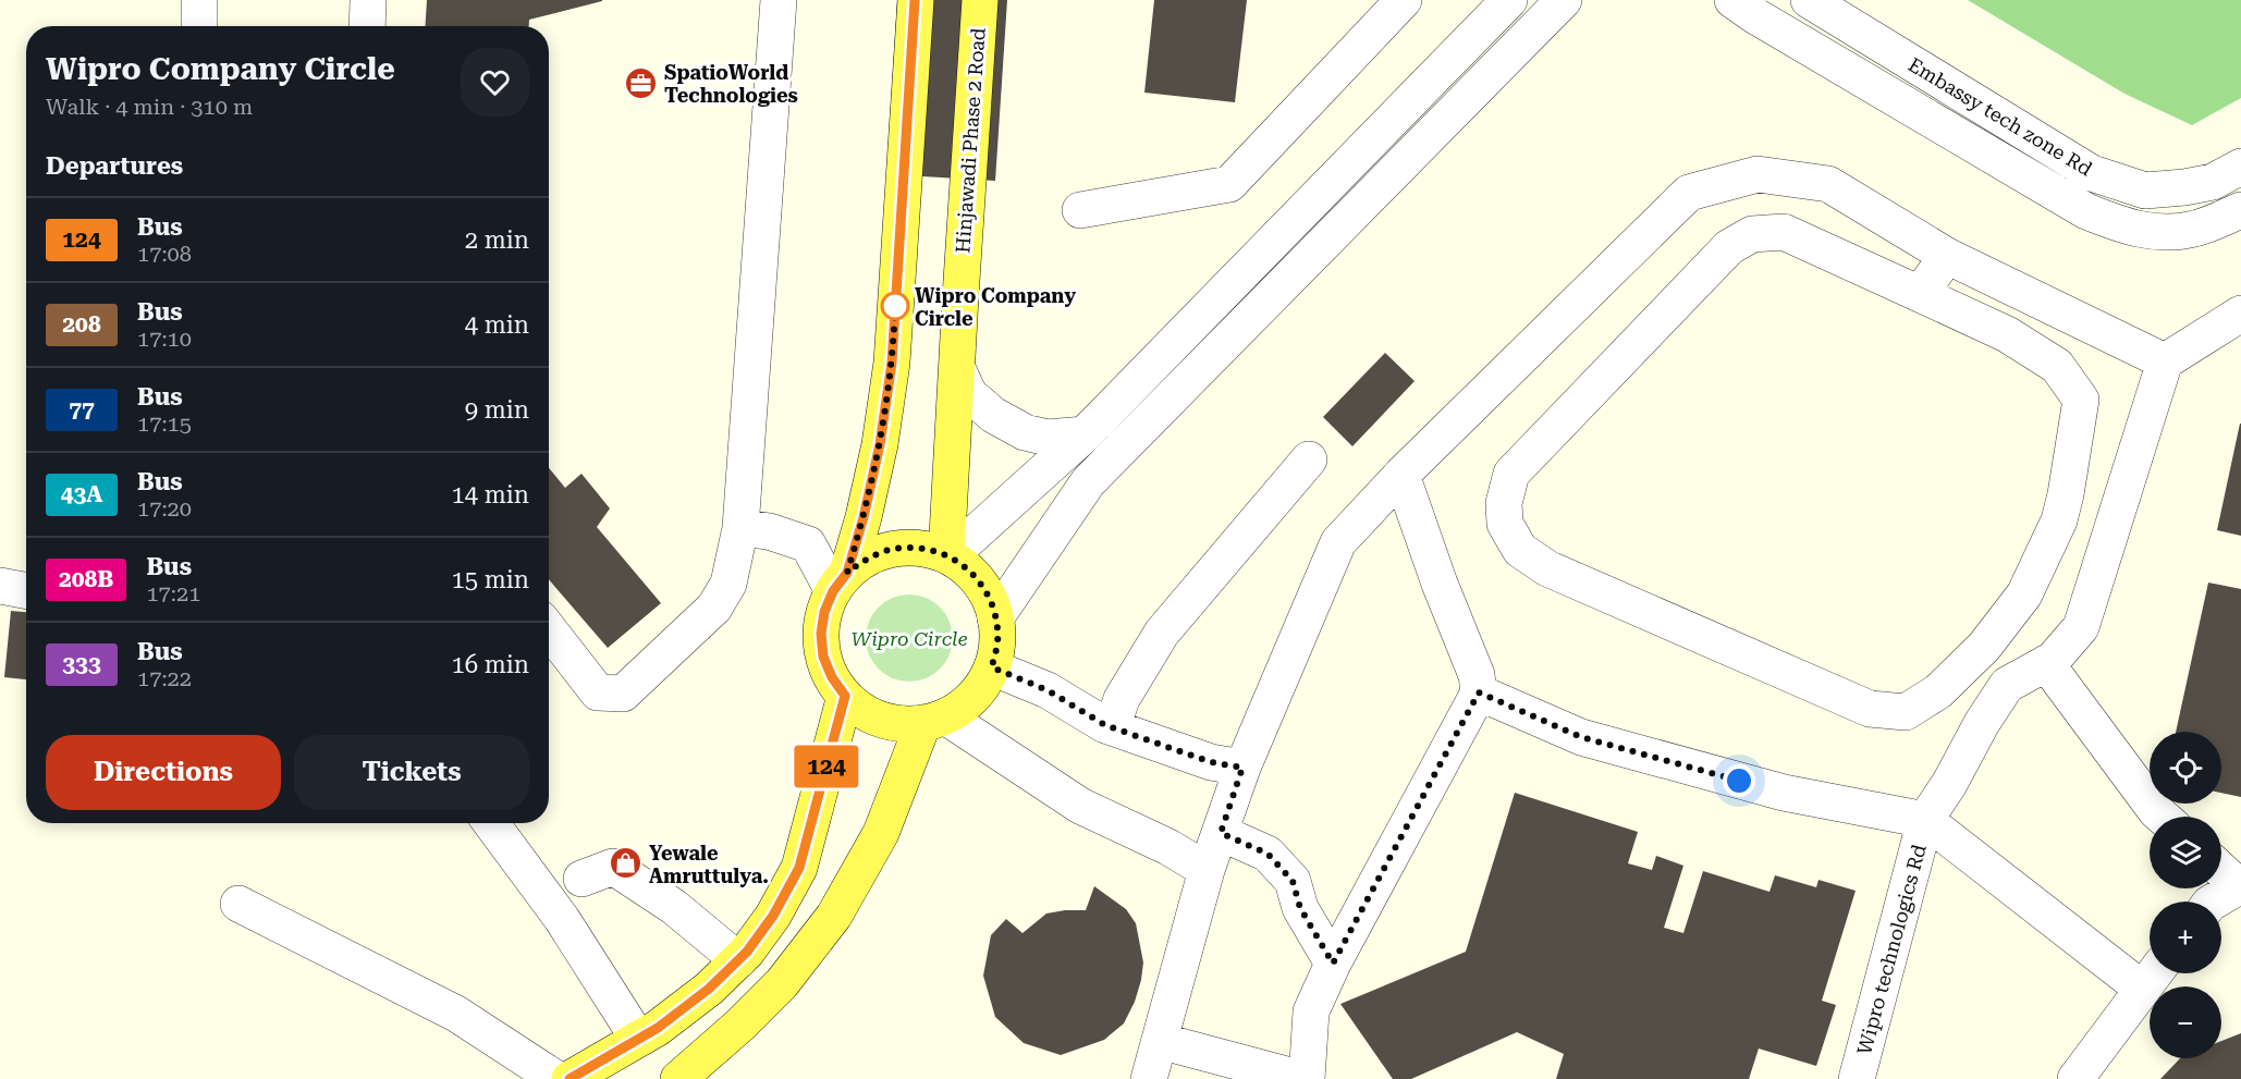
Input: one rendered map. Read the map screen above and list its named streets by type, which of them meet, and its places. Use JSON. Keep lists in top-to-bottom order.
{
  "streets": {
    "main road": ["Hinjawadi Phase 2 Road"],
    "street": ["Embassy tech zone Rd", "Wipro technologics Rd"]
  },
  "parks": ["Wipro Circle"],
  "places": {
    "office": ["SpatioWorld Technologies"],
    "other": ["Wipro Company Circle"],
    "shop": ["Yewale Amruttulya."]
  },
  "lines": ["bus line 124"],
  "page": {
    "on_map": "124",
    "heading": [
      ["Wipro Company Circle", "Walk · 4 min · 310 m"],
      "Departures"
    ],
    "list": [
      {
        "mark": "124",
        "name": "Bus",
        "note": "17:08",
        "value": "2 min"
      },
      {
        "mark": "208",
        "name": "Bus",
        "note": "17:10",
        "value": "4 min"
      },
      {
        "mark": "77",
        "name": "Bus",
        "note": "17:15",
        "value": "9 min"
      },
      {
        "mark": "43A",
        "name": "Bus",
        "note": "17:20",
        "value": "14 min"
      },
      {
        "mark": "208B",
        "name": "Bus",
        "note": "17:21",
        "value": "15 min"
      },
      {
        "mark": "333",
        "name": "Bus",
        "note": "17:22",
        "value": "16 min"
      }
    ],
    "buttons": ["Directions", "Tickets"],
    "map_buttons": ["+", "−"]
  }
}
